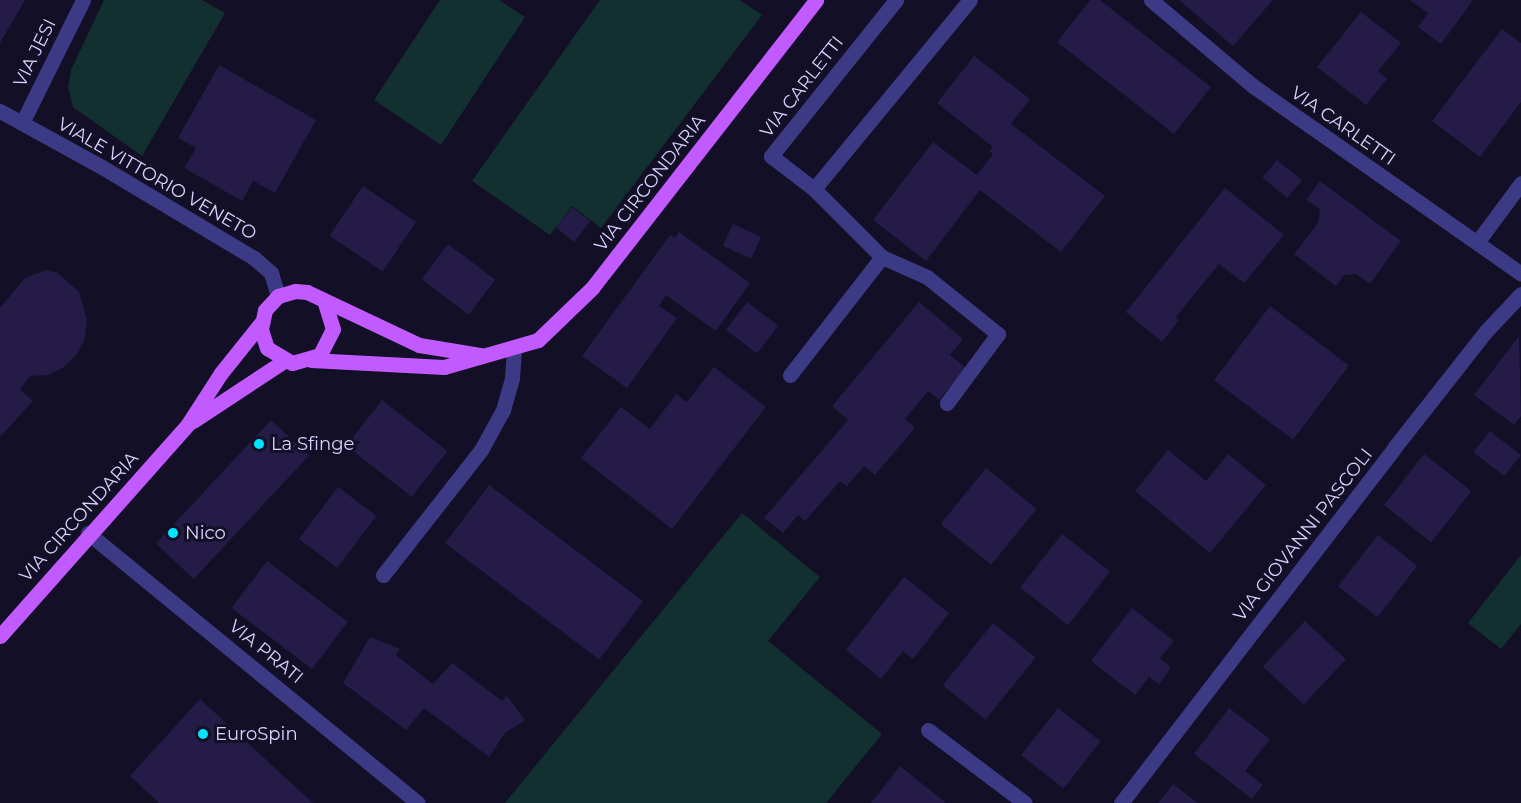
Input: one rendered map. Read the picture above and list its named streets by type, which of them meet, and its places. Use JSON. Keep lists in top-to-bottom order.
{
  "streets": {
    "main road": ["VIA CIRCONDARIA"],
    "street": [
      "VIA JESI",
      "VIA CARLETTI",
      "VIALE VITTORIO VENETO",
      "VIA GIOVANNI PASCOLI",
      "VIA PRATI"
    ]
  },
  "crossings": [
    ["VIA JESI", "VIALE VITTORIO VENETO"],
    ["VIALE VITTORIO VENETO", "VIA CIRCONDARIA"],
    ["VIA CIRCONDARIA", "VIA PRATI"]
  ],
  "places": ["La Sfinge", "Nico", "EuroSpin"]
}
